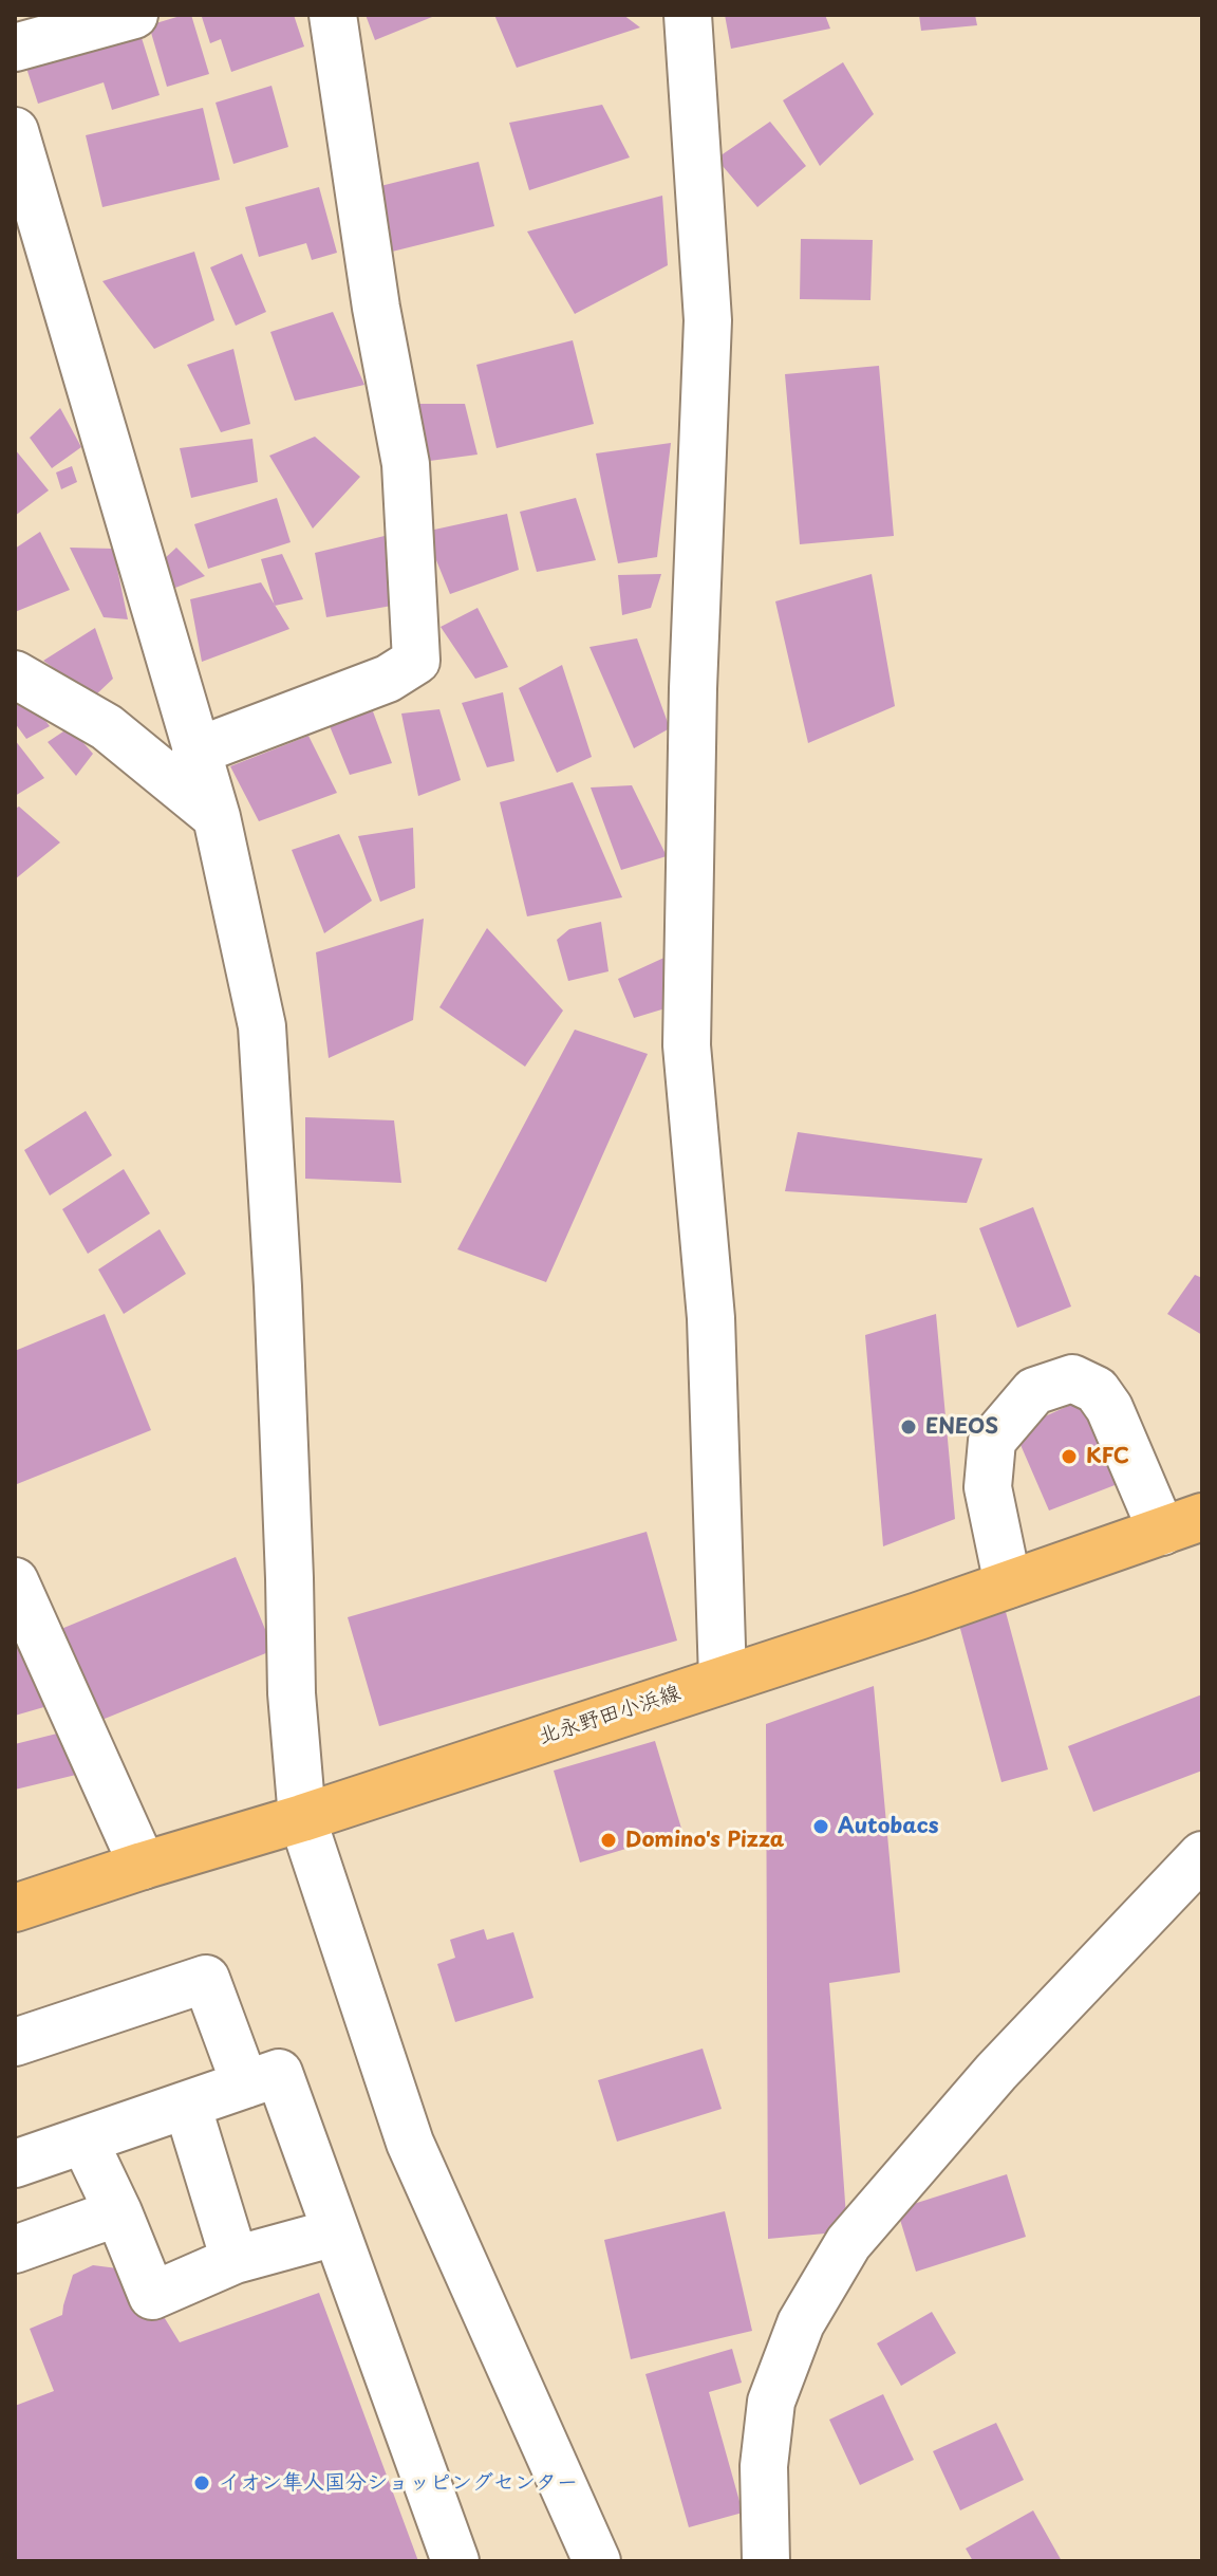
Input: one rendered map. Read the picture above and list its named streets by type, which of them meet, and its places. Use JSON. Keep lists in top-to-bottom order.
{
  "streets": {
    "main road": ["北永野田小浜線"]
  },
  "places": [
    "ENEOS",
    "KFC",
    "Autobacs",
    "Domino's Pizza",
    "イオン隼人国分ショッピングセンター"
  ]
}
